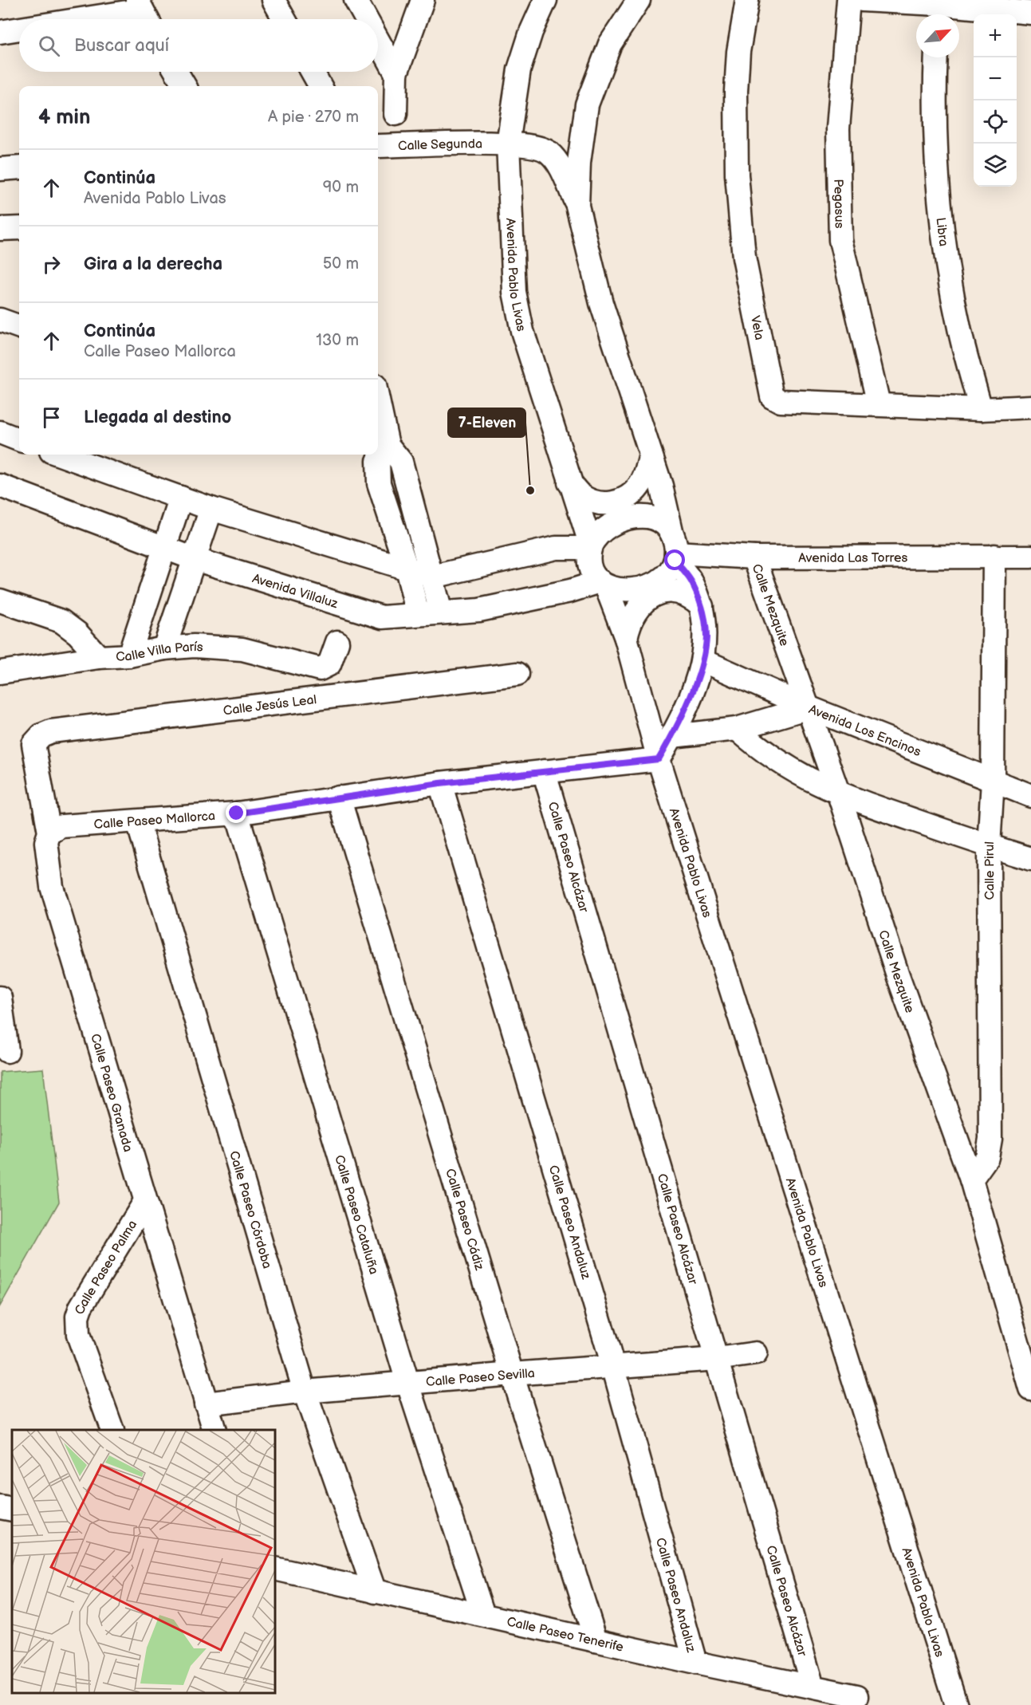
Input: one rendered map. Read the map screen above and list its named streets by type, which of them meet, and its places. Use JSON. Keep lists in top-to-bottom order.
{
  "streets": {
    "street": [
      "Calle Segunda",
      "Pegasus",
      "Libra",
      "Avenida Pablo Livas",
      "Vela",
      "Avenida Las Torres",
      "Avenida Villaluz",
      "Calle Mezquite",
      "Calle Villa París",
      "Calle Jesús Leal",
      "Avenida Los Encinos",
      "Calle Paseo Mallorca",
      "Calle Paseo Alcázar",
      "Calle Pirul",
      "Calle Paseo Granada",
      "Calle Paseo Córdoba",
      "Calle Paseo Cataluña",
      "Calle Paseo Cádiz",
      "Calle Paseo Andaluz",
      "Calle Paseo Palma",
      "Calle Paseo Sevilla",
      "Calle Paseo Tenerife"
    ]
  },
  "crossings": [
    ["Calle Segunda", "Avenida Pablo Livas"],
    ["Pegasus", "Vela"],
    ["Libra", "Vela"],
    ["Avenida Pablo Livas", "Avenida Las Torres"],
    ["Avenida Pablo Livas", "Avenida Villaluz"],
    ["Avenida Pablo Livas", "Calle Paseo Mallorca"],
    ["Avenida Las Torres", "Avenida Villaluz"],
    ["Avenida Las Torres", "Calle Mezquite"],
    ["Avenida Las Torres", "Calle Pirul"],
    ["Calle Mezquite", "Avenida Los Encinos"],
    ["Calle Mezquite", "Calle Pirul"],
    ["Calle Jesús Leal", "Calle Paseo Granada"],
    ["Avenida Los Encinos", "Calle Pirul"],
    ["Calle Paseo Mallorca", "Calle Paseo Alcázar"],
    ["Calle Paseo Mallorca", "Calle Paseo Granada"],
    ["Calle Paseo Mallorca", "Calle Paseo Córdoba"],
    ["Calle Paseo Mallorca", "Calle Paseo Cataluña"],
    ["Calle Paseo Mallorca", "Calle Paseo Cádiz"],
    ["Calle Paseo Mallorca", "Calle Paseo Andaluz"],
    ["Calle Paseo Alcázar", "Calle Paseo Sevilla"],
    ["Calle Paseo Alcázar", "Calle Paseo Tenerife"],
    ["Calle Paseo Granada", "Calle Paseo Palma"],
    ["Calle Paseo Granada", "Calle Paseo Sevilla"],
    ["Calle Paseo Córdoba", "Calle Paseo Sevilla"],
    ["Calle Paseo Córdoba", "Calle Paseo Tenerife"],
    ["Calle Paseo Cataluña", "Calle Paseo Sevilla"],
    ["Calle Paseo Cataluña", "Calle Paseo Tenerife"],
    ["Calle Paseo Cádiz", "Calle Paseo Sevilla"],
    ["Calle Paseo Cádiz", "Calle Paseo Tenerife"],
    ["Calle Paseo Andaluz", "Calle Paseo Sevilla"],
    ["Calle Paseo Andaluz", "Calle Paseo Tenerife"]
  ],
  "places": ["7-Eleven"],
  "north": "top right",
  "page": {
    "map_buttons": ["+", "−"],
    "search": "Buscar aquí",
    "heading": ["4 min", "A pie · 270 m"],
    "list": [
      ["Continúa", "Avenida Pablo Livas", "90 m"],
      ["Gira a la derecha", "50 m"],
      ["Continúa", "Calle Paseo Mallorca", "130 m"],
      "Llegada al destino"
    ]
  }
}
